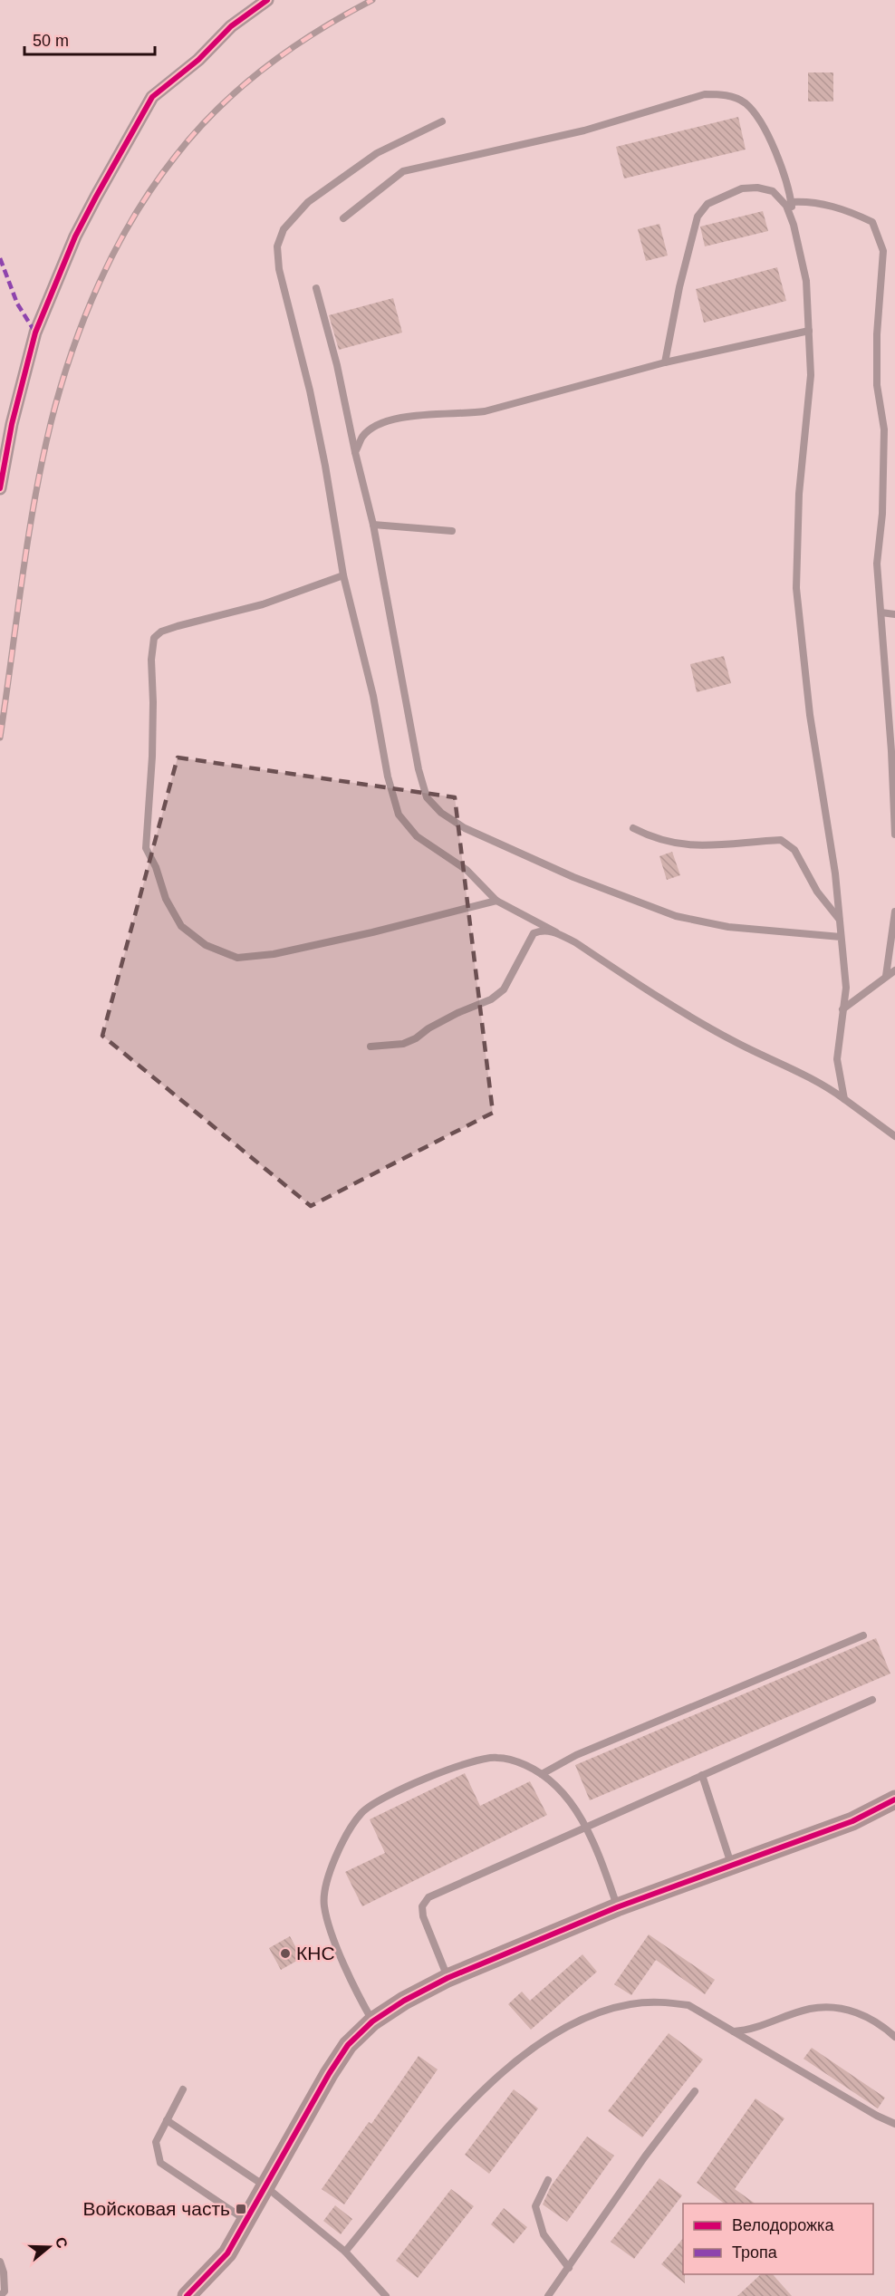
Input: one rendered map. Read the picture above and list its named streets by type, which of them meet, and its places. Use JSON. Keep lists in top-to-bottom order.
{
  "places": {
    "other": ["КНС"],
    "transit": ["Войсковая часть"]
  },
  "legend": ["Велодорожка", "Тропа"],
  "scale_bar": "50 m",
  "north": "right"
}
